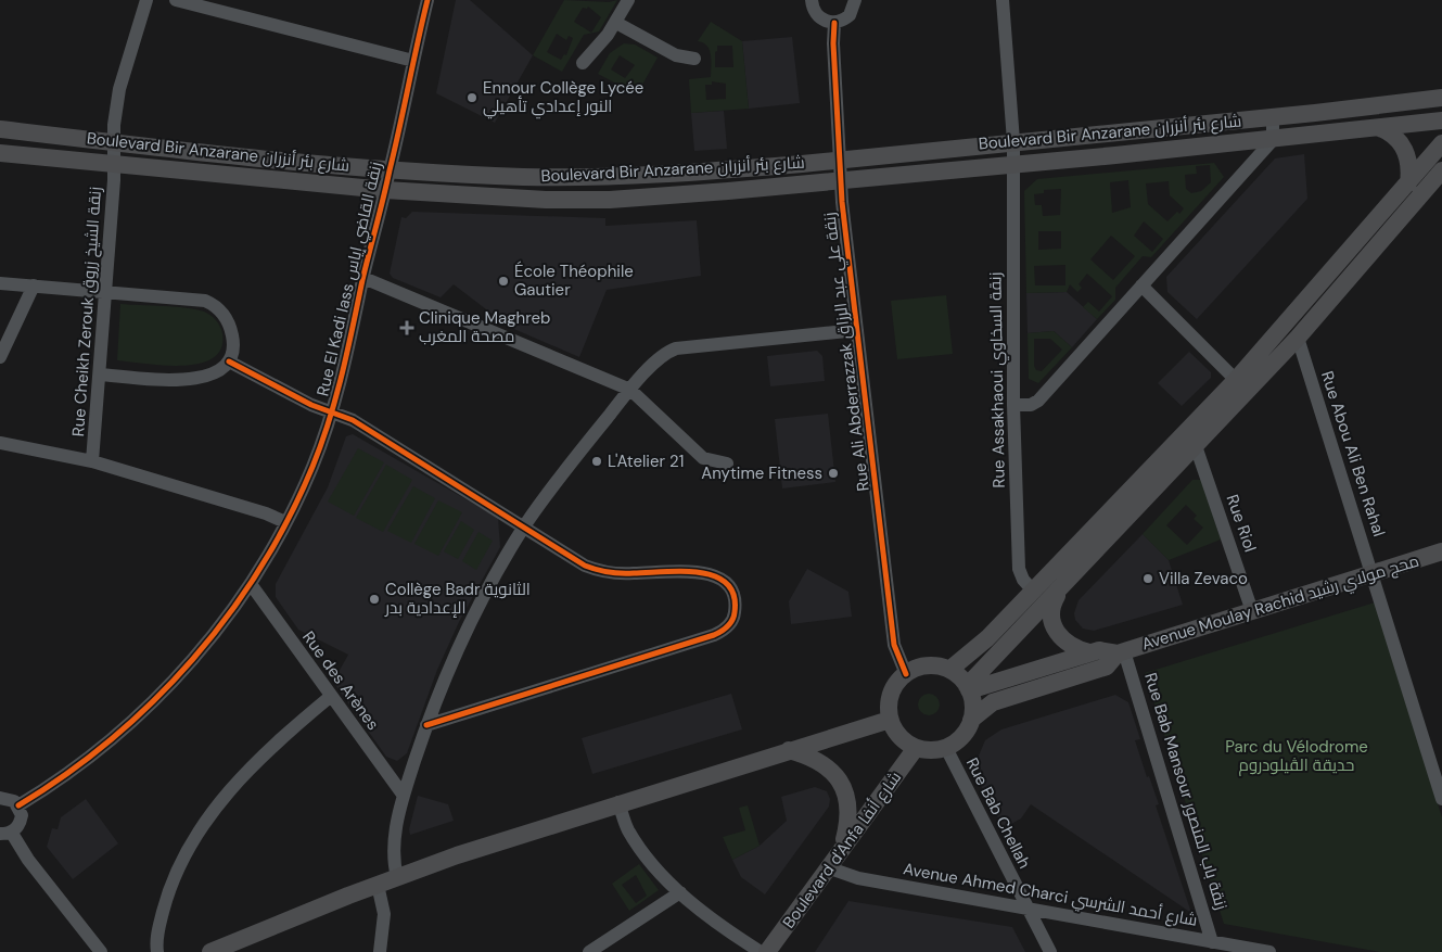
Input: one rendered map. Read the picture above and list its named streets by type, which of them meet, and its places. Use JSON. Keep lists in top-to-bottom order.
{
  "streets": {
    "main road": ["Boulevard Bir Anzarane شارع بئر أنزران", "Avenue Moulay Rachid محج مولاي رشيد", "Boulevard d'Anfa شارع أنفا"],
    "street": [
      "Rue El Kadi Iass زنقة القاضي إياس",
      "Rue Cheikh Zerouk زنقة الشيخ زروق",
      "Rue Ali Abderrazzak زنقة علي عبد الرزاق",
      "Rue Assakhaoui زنقة السخاوي",
      "Rue Abou Ali Ben Rahal",
      "Rue Riol",
      "Rue des Arènes",
      "Rue Bab Mansour زنقة باب المنصور",
      "Rue Bab Chellah",
      "Avenue Ahmed Charci شارع أحمد الشرسي"
    ]
  },
  "crossings": [
    ["Boulevard Bir Anzarane شارع بئر أنزران", "Rue El Kadi Iass زنقة القاضي إياس"],
    ["Boulevard Bir Anzarane شارع بئر أنزران", "Rue Cheikh Zerouk زنقة الشيخ زروق"],
    ["Boulevard Bir Anzarane شارع بئر أنزران", "Rue Ali Abderrazzak زنقة علي عبد الرزاق"],
    ["Boulevard Bir Anzarane شارع بئر أنزران", "Rue Assakhaoui زنقة السخاوي"],
    ["Rue El Kadi Iass زنقة القاضي إياس", "Rue des Arènes"],
    ["Rue Ali Abderrazzak زنقة علي عبد الرزاق", "Avenue Moulay Rachid محج مولاي رشيد"],
    ["Rue Ali Abderrazzak زنقة علي عبد الرزاق", "Rue Bab Chellah"],
    ["Rue Ali Abderrazzak زنقة علي عبد الرزاق", "Boulevard d'Anfa شارع أنفا"],
    ["Rue Abou Ali Ben Rahal", "Avenue Moulay Rachid محج مولاي رشيد"],
    ["Rue Riol", "Avenue Moulay Rachid محج مولاي رشيد"],
    ["Avenue Moulay Rachid محج مولاي رشيد", "Rue Bab Mansour زنقة باب المنصور"],
    ["Avenue Moulay Rachid محج مولاي رشيد", "Rue Bab Chellah"],
    ["Avenue Moulay Rachid محج مولاي رشيد", "Boulevard d'Anfa شارع أنفا"],
    ["Rue Bab Mansour زنقة باب المنصور", "Avenue Ahmed Charci شارع أحمد الشرسي"],
    ["Rue Bab Chellah", "Boulevard d'Anfa شارع أنفا"],
    ["Rue Bab Chellah", "Avenue Ahmed Charci شارع أحمد الشرسي"],
    ["Boulevard d'Anfa شارع أنفا", "Avenue Ahmed Charci شارع أحمد الشرسي"]
  ],
  "parks": ["Parc du Vélodrome حديقة الڤيلودروم"],
  "places": {
    "other": [
      "Ennour Collège Lycée النور إعدادي تأهيلي",
      "École Théophile Gautier",
      "L'Atelier 21",
      "Anytime Fitness",
      "Villa Zevaco",
      "Collège Badr الثانوية الإعدادية بدر"
    ],
    "health": ["Clinique Maghreb مصحة المغرب"]
  }
}
